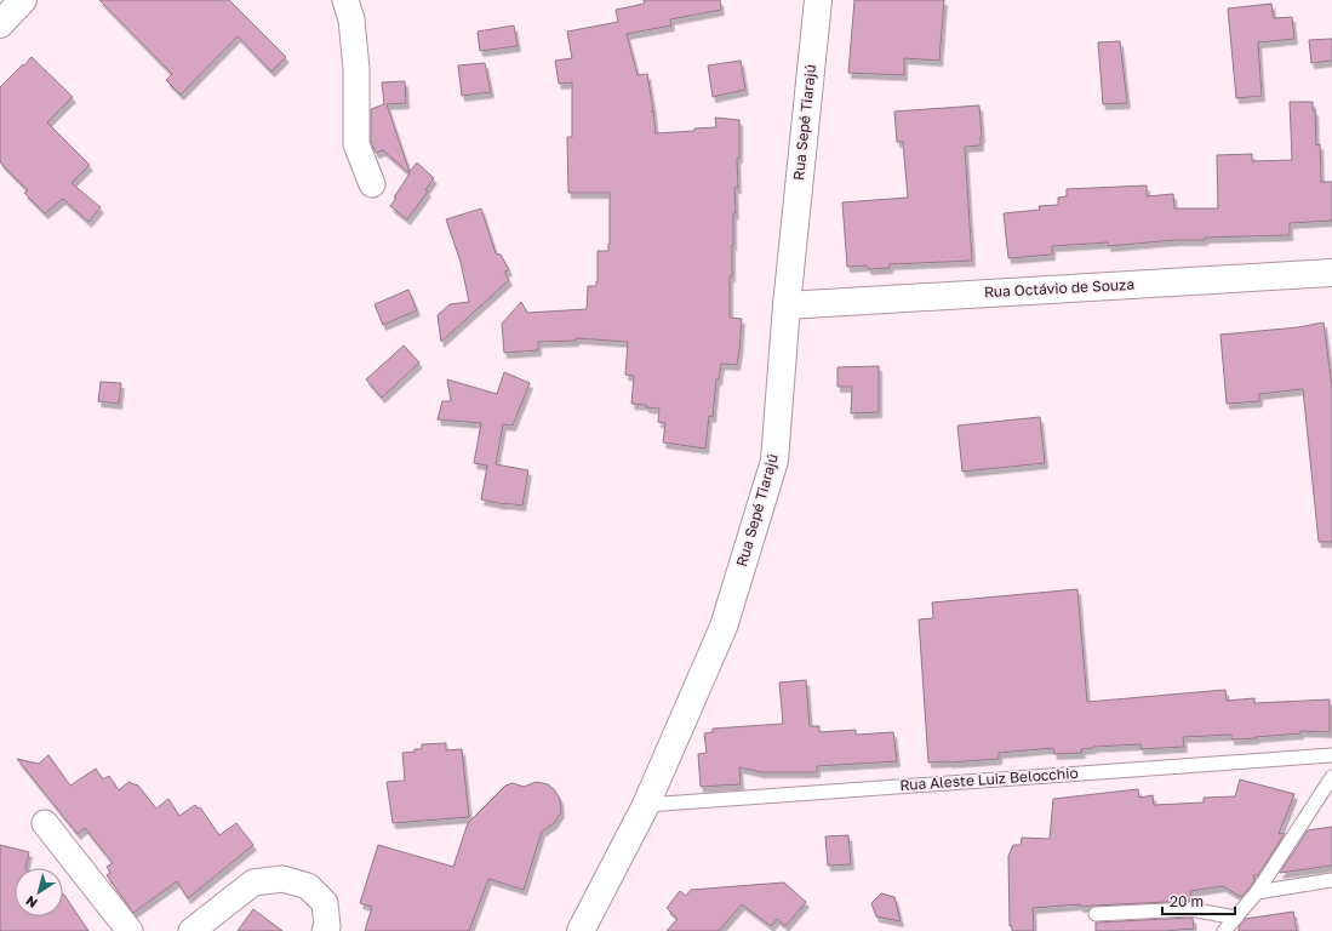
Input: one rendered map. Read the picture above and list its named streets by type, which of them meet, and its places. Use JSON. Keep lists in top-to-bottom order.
{
  "streets": {
    "street": ["Rua Sepé Tiarajú", "Rua Octávio de Souza"],
    "lane": ["Rua Aleste Luiz Belocchio"]
  },
  "crossings": [
    ["Rua Sepé Tiarajú", "Rua Octávio de Souza"],
    ["Rua Sepé Tiarajú", "Rua Aleste Luiz Belocchio"]
  ],
  "scale_bar": "20 m",
  "north": "bottom left"
}
